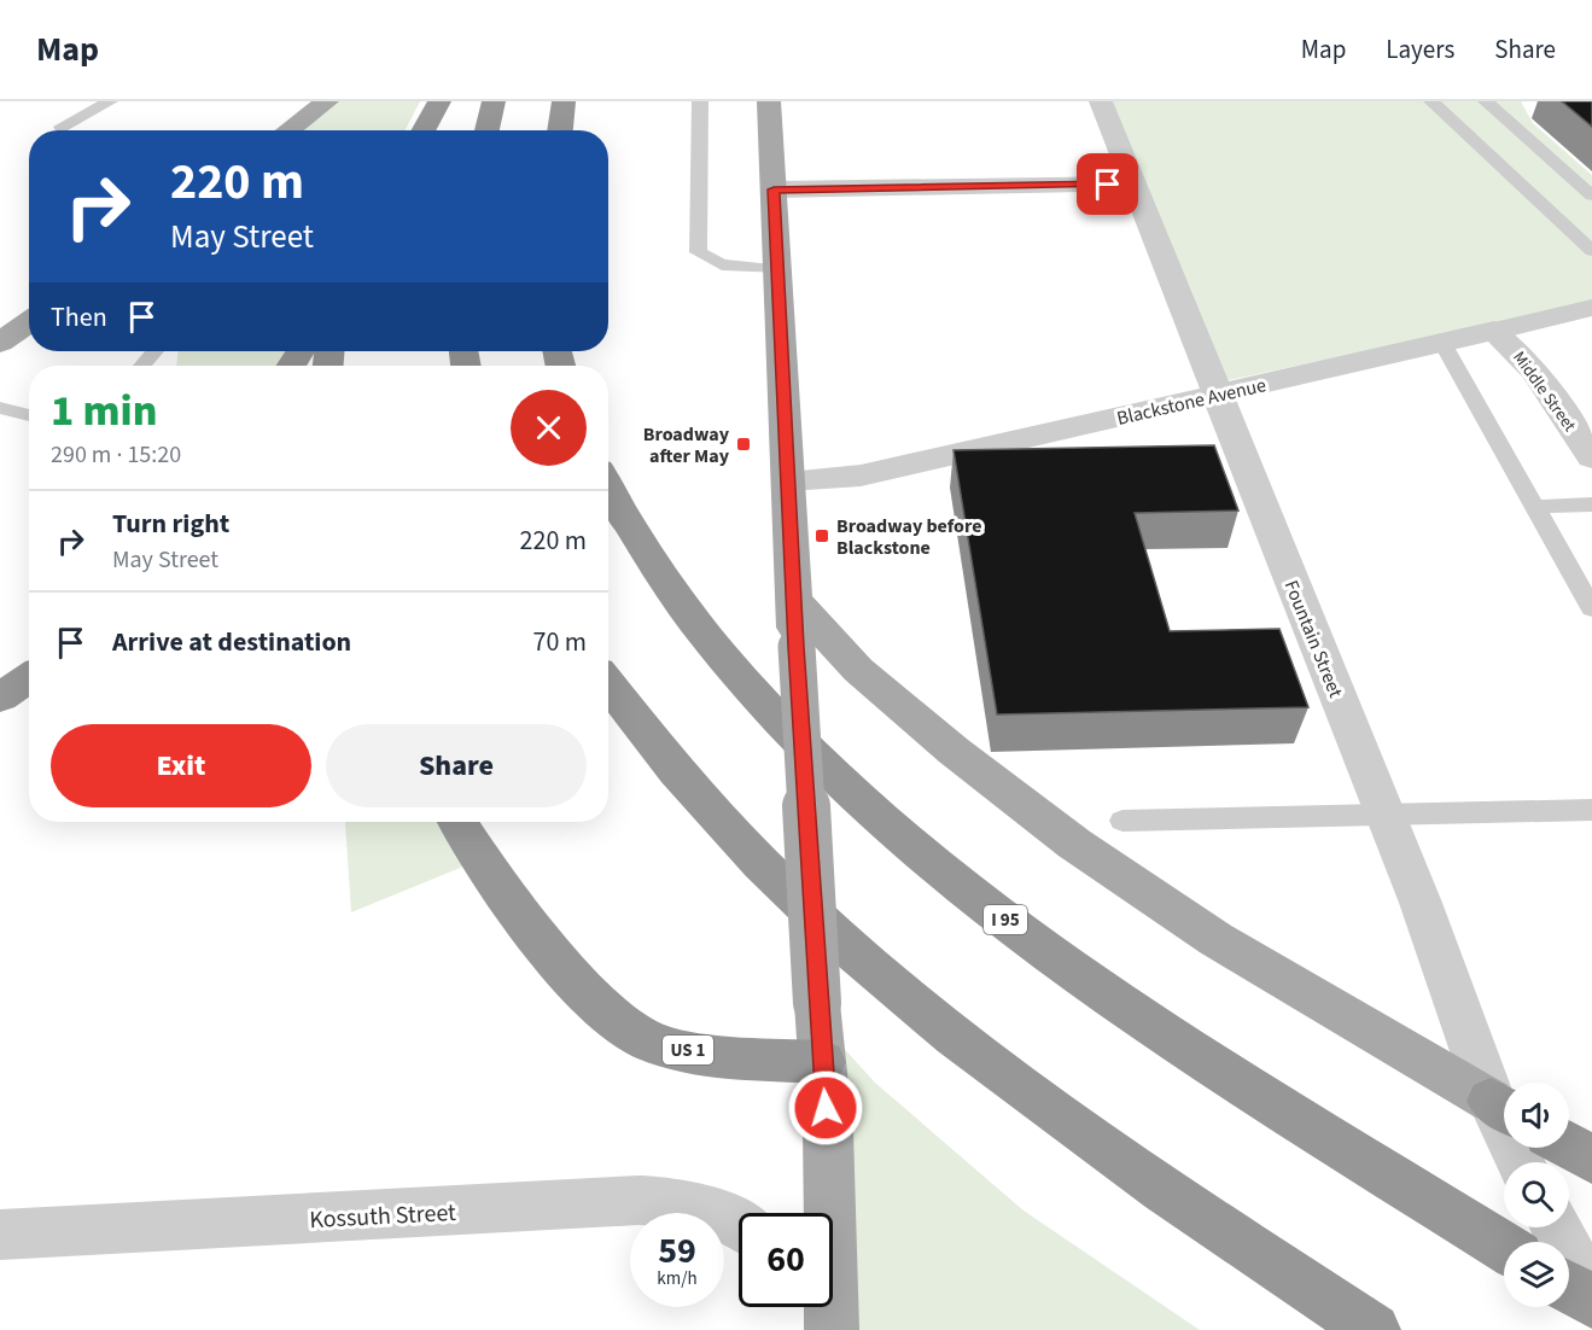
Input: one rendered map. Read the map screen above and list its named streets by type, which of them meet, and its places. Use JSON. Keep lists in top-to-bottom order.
{
  "streets": {
    "highway": ["I 95", "US 1"],
    "street": [
      "Middle Street",
      "Blackstone Avenue",
      "Fountain Street",
      "Kossuth Street"
    ]
  },
  "crossings": [
    ["Middle Street", "Blackstone Avenue"],
    ["Blackstone Avenue", "Fountain Street"]
  ],
  "places": {
    "transit": ["Broadway after May", "Broadway before Blackstone"]
  },
  "page": {
    "header": "Map",
    "nav": ["Map", "Layers", "Share"],
    "turn": ["220 m", "May Street"],
    "then": "Then",
    "heading": ["1 min", "290 m · 15:20"],
    "list": [
      {
        "name": "Turn right",
        "note": "May Street",
        "value": "220 m"
      },
      {
        "name": "Arrive at destination",
        "value": "70 m"
      }
    ],
    "buttons": ["Exit", "Share"],
    "speed": "59 km/h",
    "limit": "60"
  }
}
